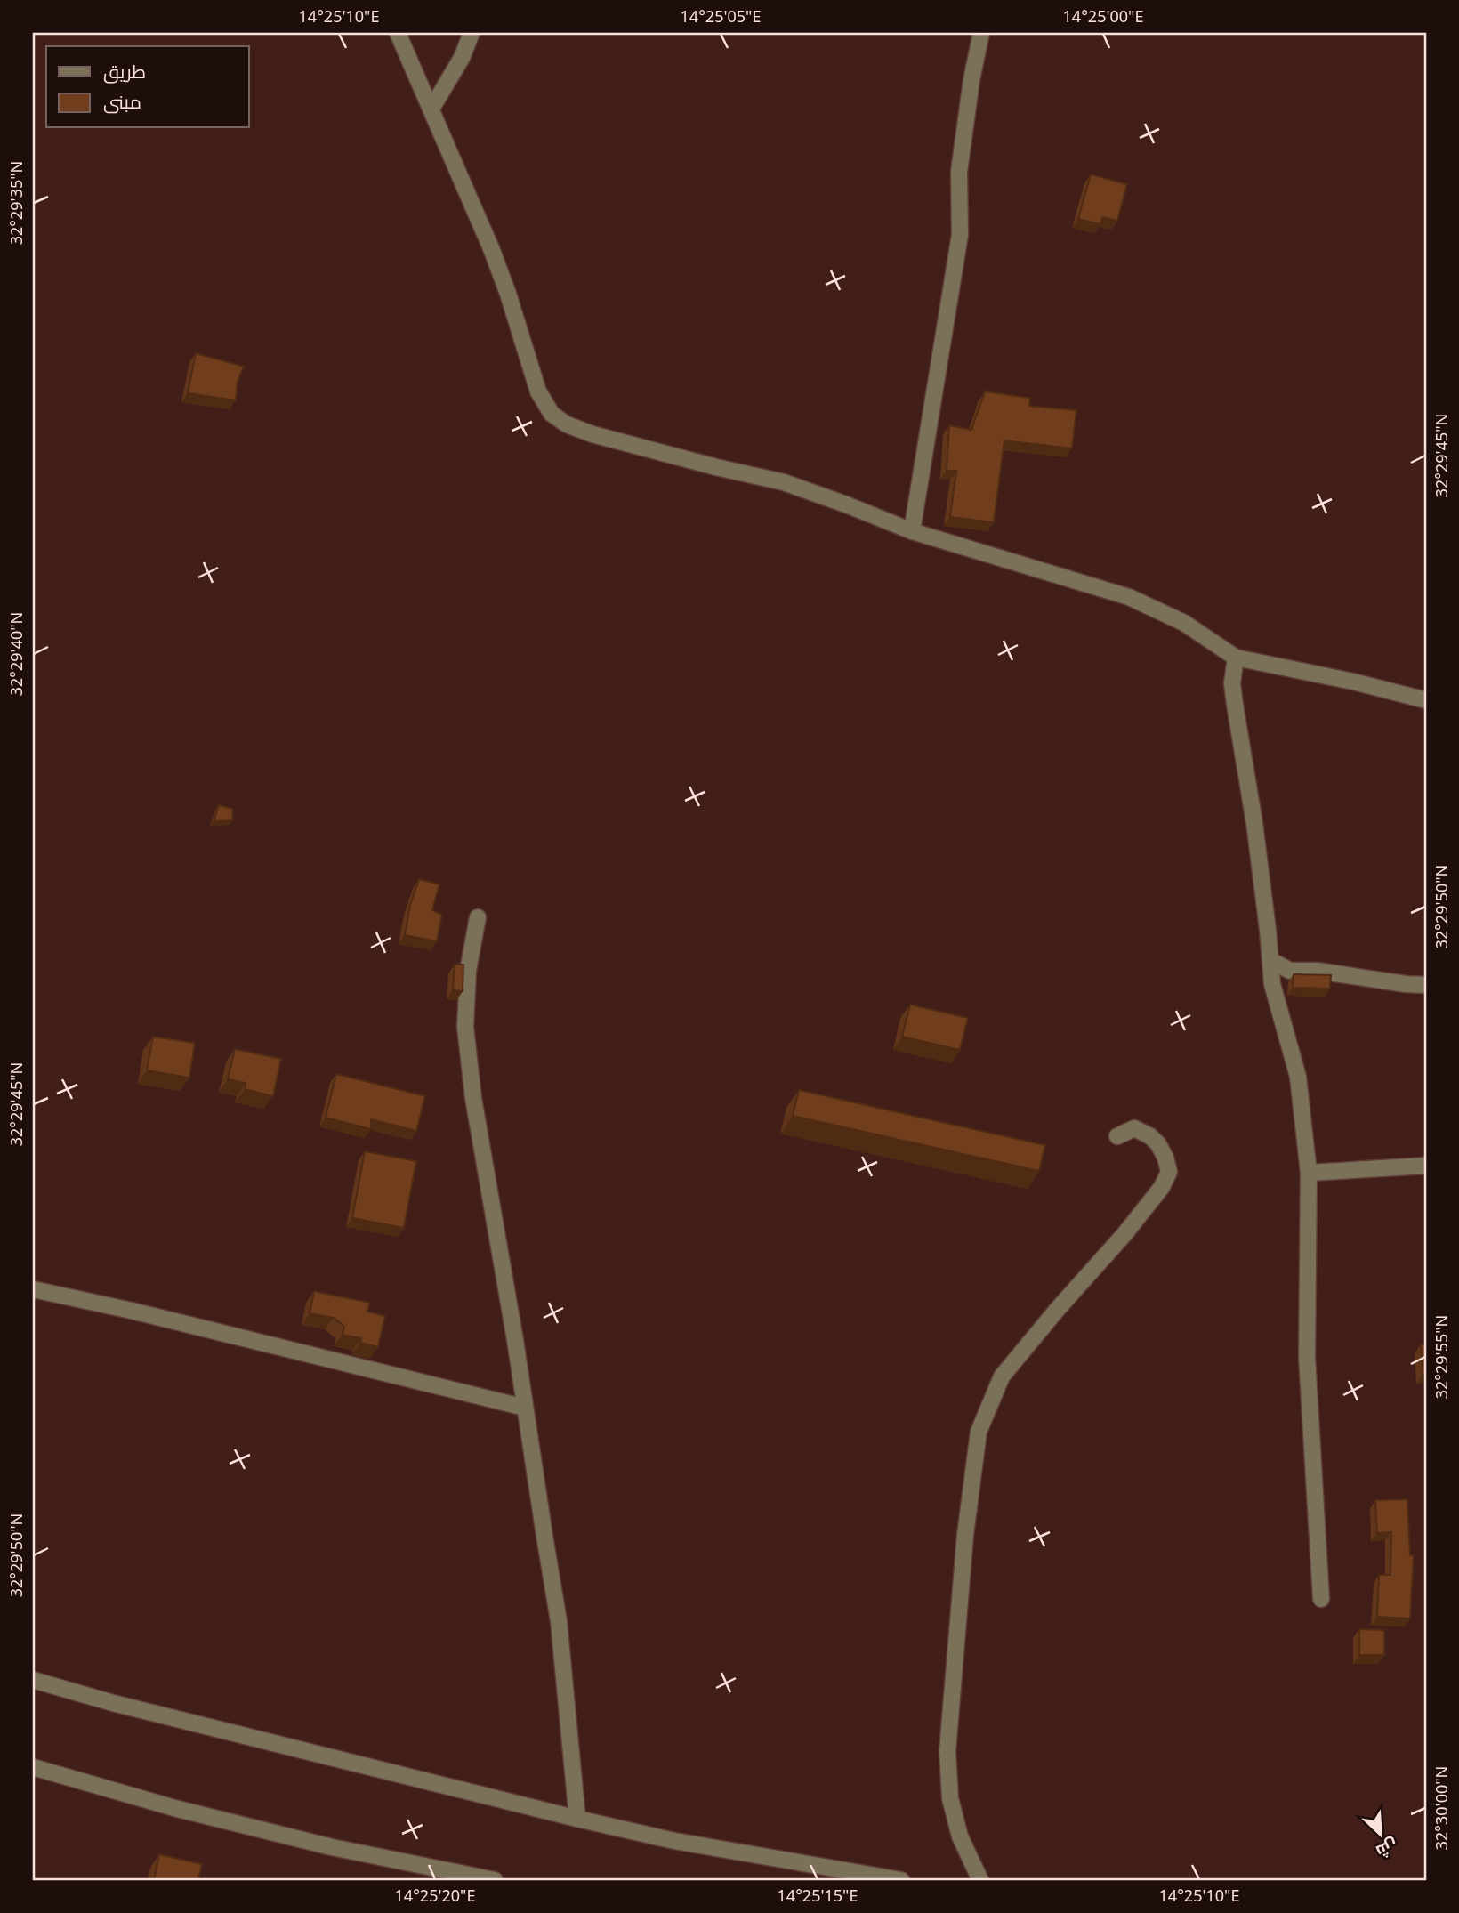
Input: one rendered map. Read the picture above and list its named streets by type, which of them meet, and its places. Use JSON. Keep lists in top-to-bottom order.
{
  "legend": ["طريق", "مبنى"],
  "north": "bottom right",
  "coordinates": [
    "14°25'10\"E",
    "14°25'05\"E",
    "14°25'00\"E",
    "32°29'35\"N",
    "32°29'45\"N",
    "32°29'40\"N",
    "32°29'50\"N",
    "32°29'55\"N",
    "32°30'00\"N",
    "14°25'20\"E",
    "14°25'15\"E"
  ]
}
